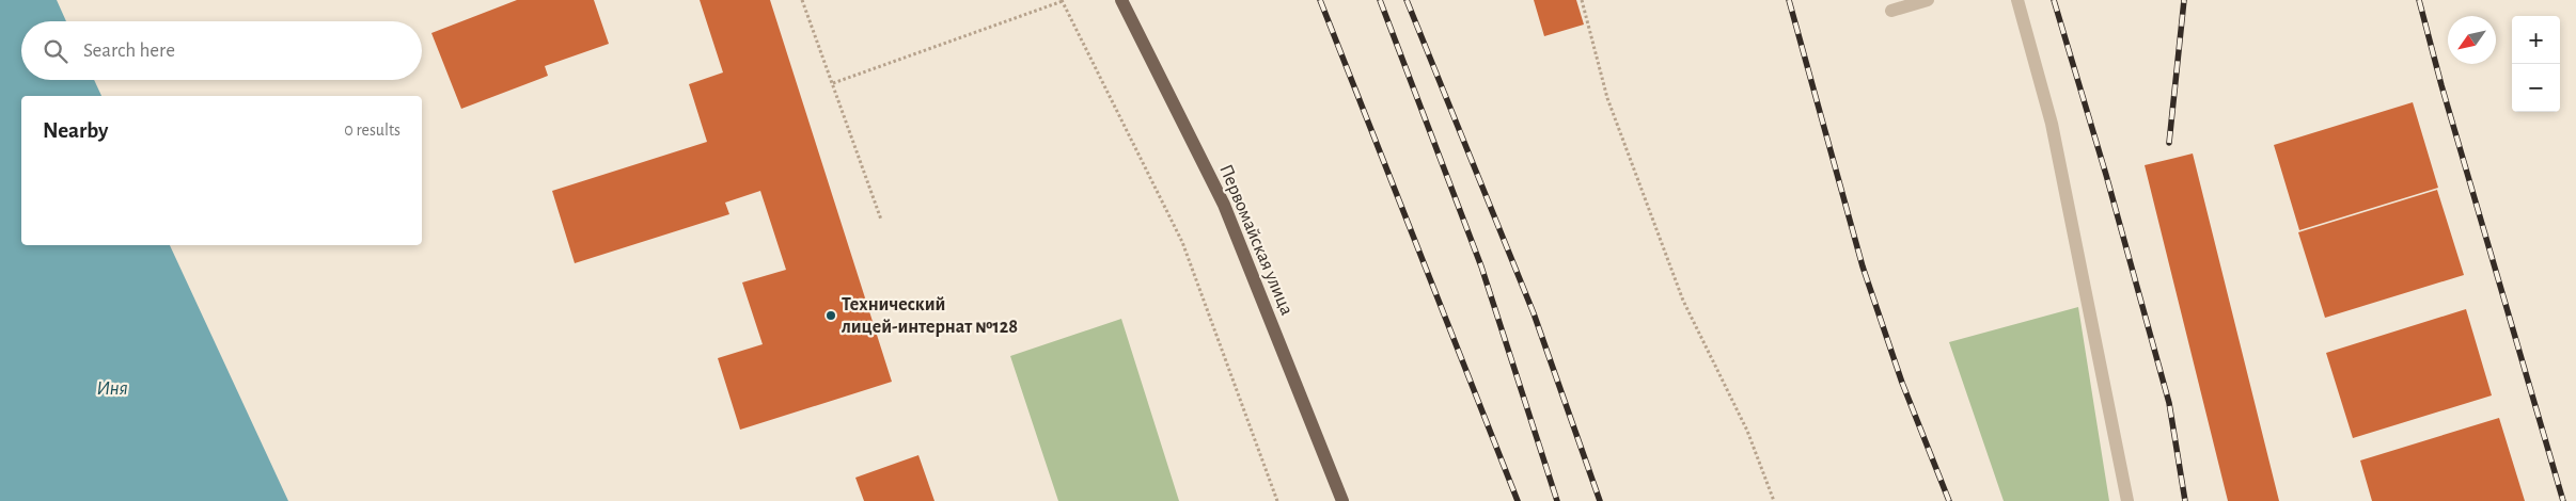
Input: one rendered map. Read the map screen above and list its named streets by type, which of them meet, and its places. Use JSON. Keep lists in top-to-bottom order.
{
  "streets": {
    "main road": ["Первомайская улица"]
  },
  "water": ["Иня"],
  "places": ["Технический лицей-интернат №128"],
  "north": "bottom left",
  "page": {
    "map_buttons": ["+", "−"],
    "search": "Search here",
    "heading": ["Nearby", "0 results"]
  }
}
